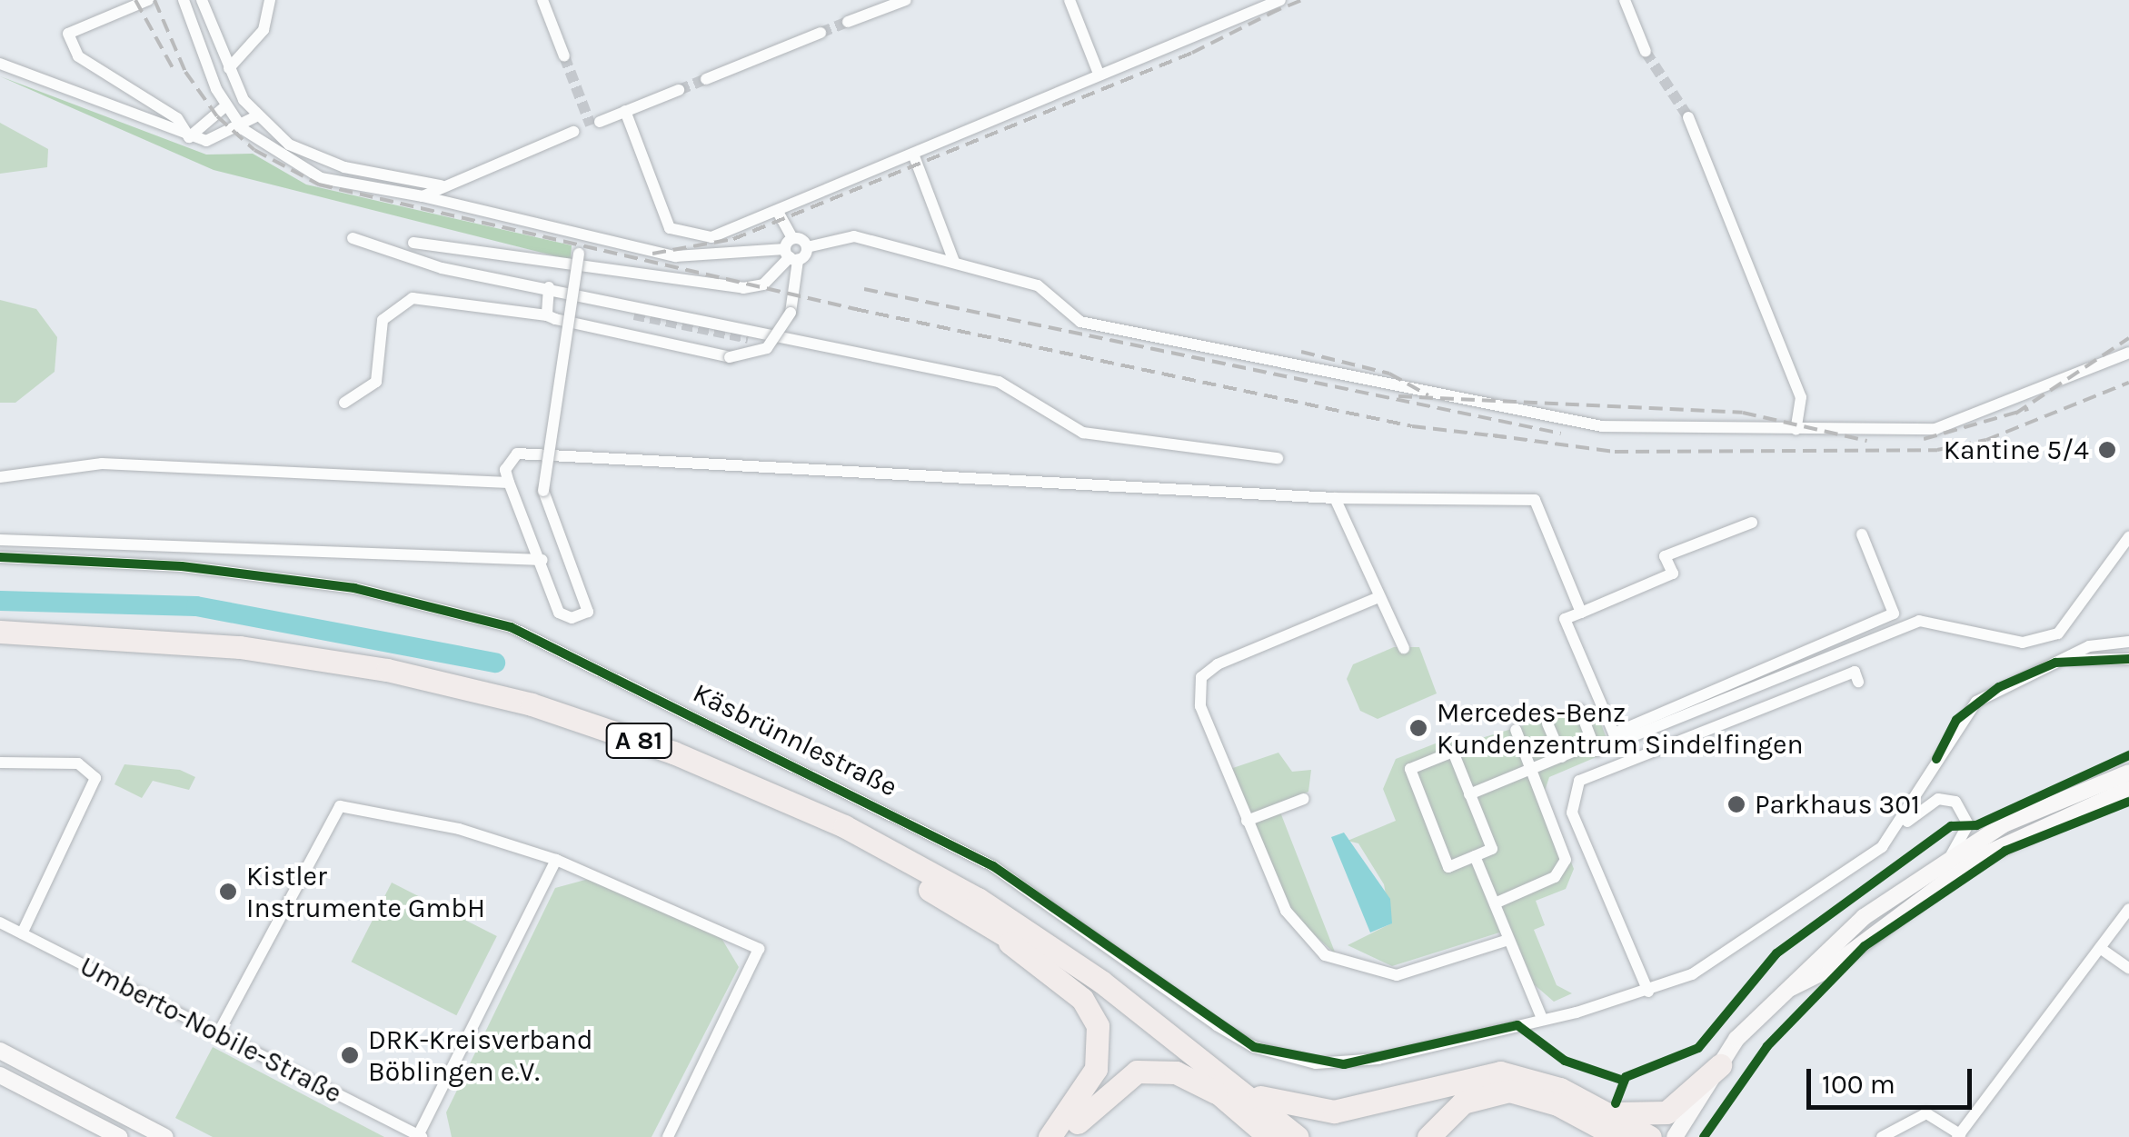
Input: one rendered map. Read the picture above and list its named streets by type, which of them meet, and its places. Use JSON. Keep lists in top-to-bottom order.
{
  "streets": {
    "highway": ["A 81"],
    "street": ["Käsbrünnlestraße", "Umberto-Nobile-Straße"]
  },
  "places": [
    "Kantine 5/4",
    "Mercedes-Benz Kundenzentrum Sindelfingen",
    "Parkhaus 301",
    "Kistler Instrumente GmbH",
    "DRK-Kreisverband Böblingen e.V."
  ],
  "scale_bar": "100 m"
}
